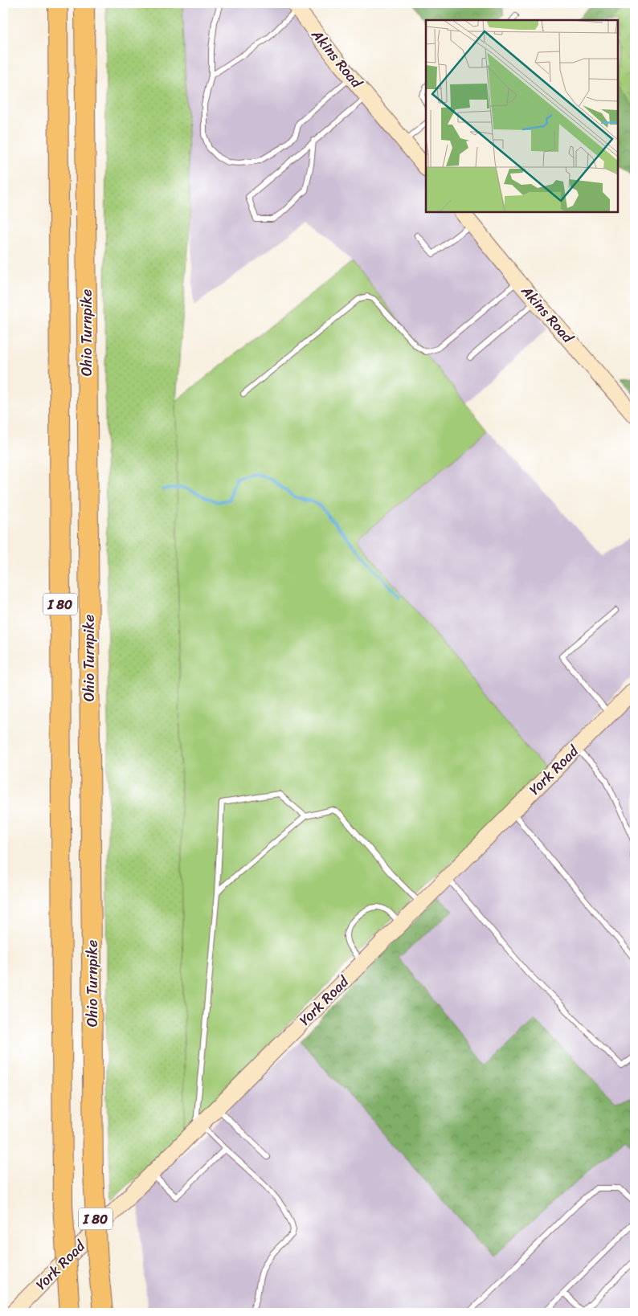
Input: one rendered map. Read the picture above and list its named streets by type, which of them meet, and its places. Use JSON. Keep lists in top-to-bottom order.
{
  "streets": {
    "highway": ["Ohio Turnpike", "I 80"],
    "street": ["Akins Road", "York Road"]
  }
}
